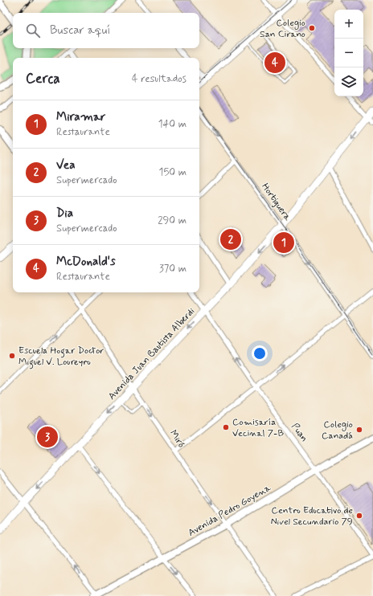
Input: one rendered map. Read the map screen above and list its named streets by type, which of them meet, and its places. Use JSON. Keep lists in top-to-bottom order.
{
  "streets": {
    "main road": ["Avenida Juan Bautista Alberdi", "Avenida Pedro Goyena"],
    "street": ["Hortiguera", "Puan", "Miró"]
  },
  "crossings": [
    ["Hortiguera", "Avenida Juan Bautista Alberdi"],
    ["Avenida Juan Bautista Alberdi", "Puan"],
    ["Avenida Juan Bautista Alberdi", "Miró"],
    ["Puan", "Avenida Pedro Goyena"],
    ["Miró", "Avenida Pedro Goyena"]
  ],
  "one_way": ["Hortiguera", "Avenida Juan Bautista Alberdi", "Miró"],
  "places": [
    "Colegio San Cirano",
    "Escuela Hogar Doctor Miguel V. Loureyro",
    "Comisaría Vecinal 7-B",
    "Colegio Canadá",
    "Centro Educativo de Nivel Secundario 79"
  ],
  "page": {
    "map_buttons": ["+", "−"],
    "search": "Buscar aquí",
    "pins": [
      "4",
      "2",
      "1",
      "3"
    ],
    "heading": ["Cerca", "4 resultados"],
    "list": [
      {
        "mark": "1",
        "name": "Miramar",
        "note": "Restaurante",
        "value": "140 m"
      },
      {
        "mark": "2",
        "name": "Vea",
        "note": "Supermercado",
        "value": "150 m"
      },
      {
        "mark": "3",
        "name": "Dia",
        "note": "Supermercado",
        "value": "290 m"
      },
      {
        "mark": "4",
        "name": "McDonald's",
        "note": "Restaurante",
        "value": "370 m"
      }
    ]
  }
}
